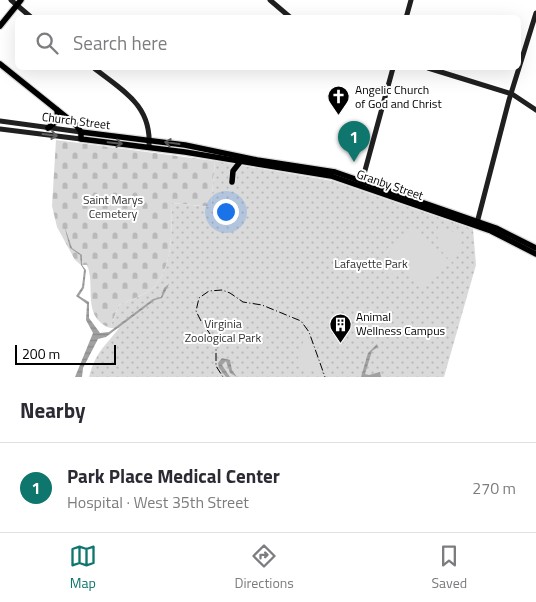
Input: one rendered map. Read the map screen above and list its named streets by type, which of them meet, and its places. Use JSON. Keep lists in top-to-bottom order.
{
  "streets": {
    "main road": ["Church Street", "Granby Street"]
  },
  "crossings": [
    ["Church Street", "Granby Street"]
  ],
  "parks": ["Saint Marys Cemetery", "Lafayette Park", "Virginia Zoological Park"],
  "places": {
    "church": ["Angelic Church of God and Christ"],
    "building": ["Animal Wellness Campus"]
  },
  "scale_bar": "200 m",
  "page": {
    "search": "Search here",
    "pins": "1",
    "scale": "200 m",
    "heading": "Nearby",
    "list": [
      {
        "mark": "1",
        "name": "Park Place Medical Center",
        "note": "Hospital · West 35th Street",
        "value": "270 m"
      }
    ],
    "nav": ["Map", "Directions", "Saved"]
  }
}
